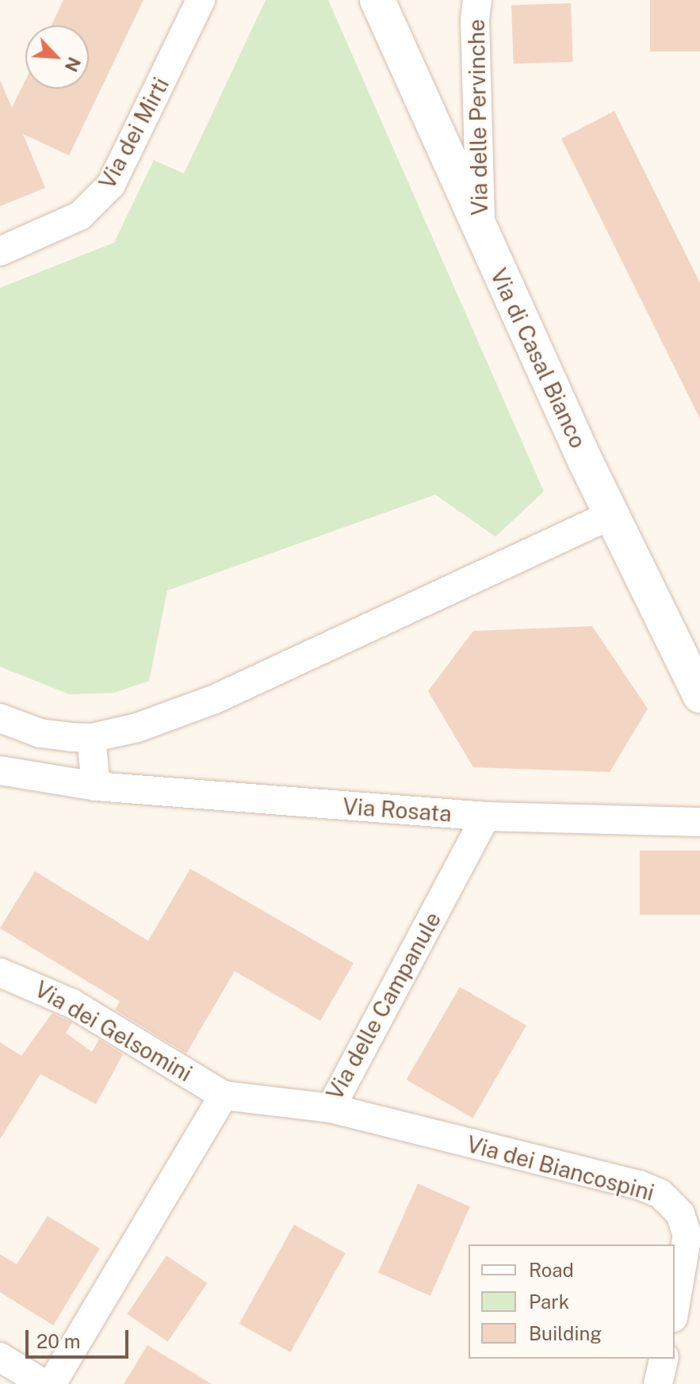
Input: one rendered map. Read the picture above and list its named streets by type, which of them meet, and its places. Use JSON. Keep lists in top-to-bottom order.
{
  "streets": {
    "main road": ["Via di Casal Bianco"],
    "street": [
      "Via delle Pervinche",
      "Via dei Mirti",
      "Via Rosata",
      "Via delle Campanule",
      "Via dei Gelsomini",
      "Via dei Biancospini"
    ]
  },
  "crossings": [
    ["Via delle Pervinche", "Via di Casal Bianco"],
    ["Via Rosata", "Via delle Campanule"],
    ["Via delle Campanule", "Via dei Gelsomini"],
    ["Via delle Campanule", "Via dei Biancospini"]
  ],
  "legend": ["Road", "Park", "Building"],
  "scale_bar": "20 m",
  "north": "bottom right"
}
